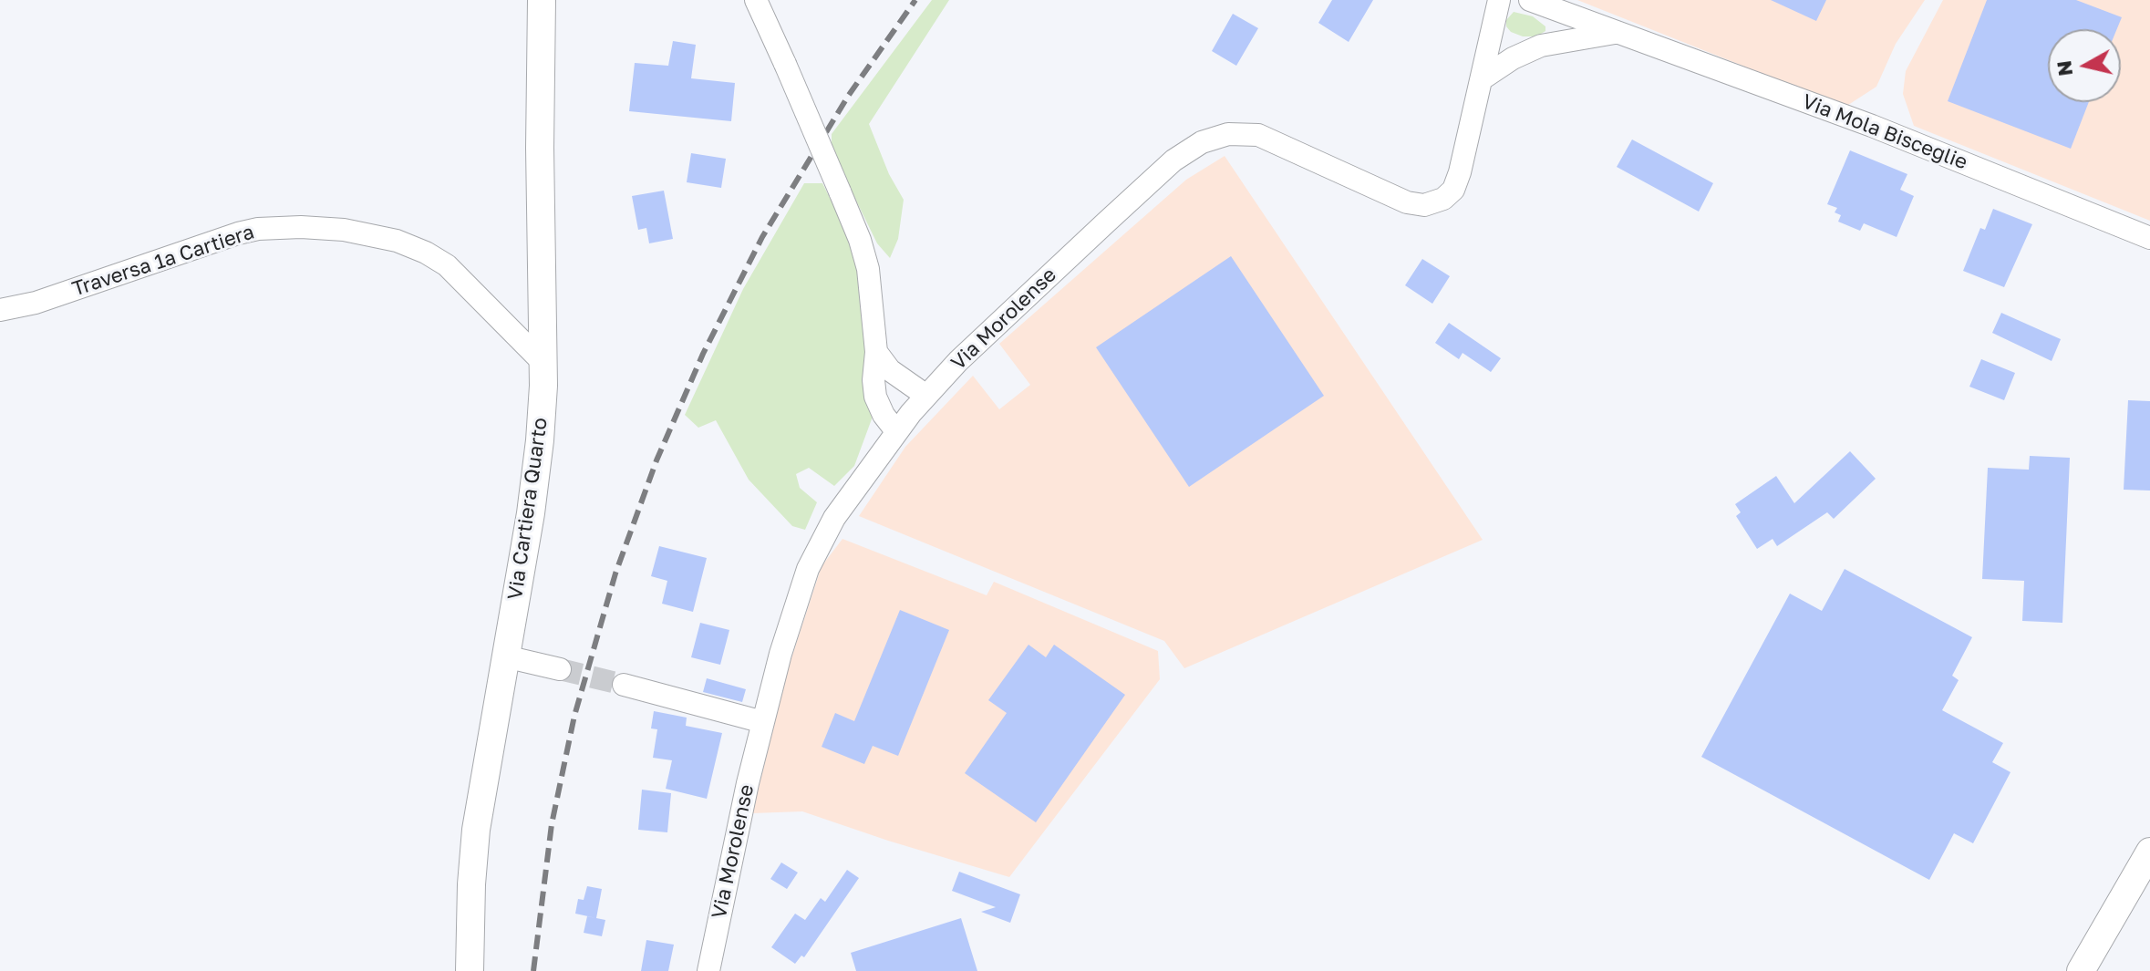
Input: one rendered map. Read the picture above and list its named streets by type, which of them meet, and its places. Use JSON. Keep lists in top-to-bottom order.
{
  "streets": {
    "street": [
      "Via Mola Bisceglie",
      "Traversa 1ª Cartiera",
      "Via Morolense",
      "Via Cartiera Quarto"
    ]
  },
  "crossings": [
    ["Traversa 1ª Cartiera", "Via Cartiera Quarto"]
  ],
  "north": "left"
}
